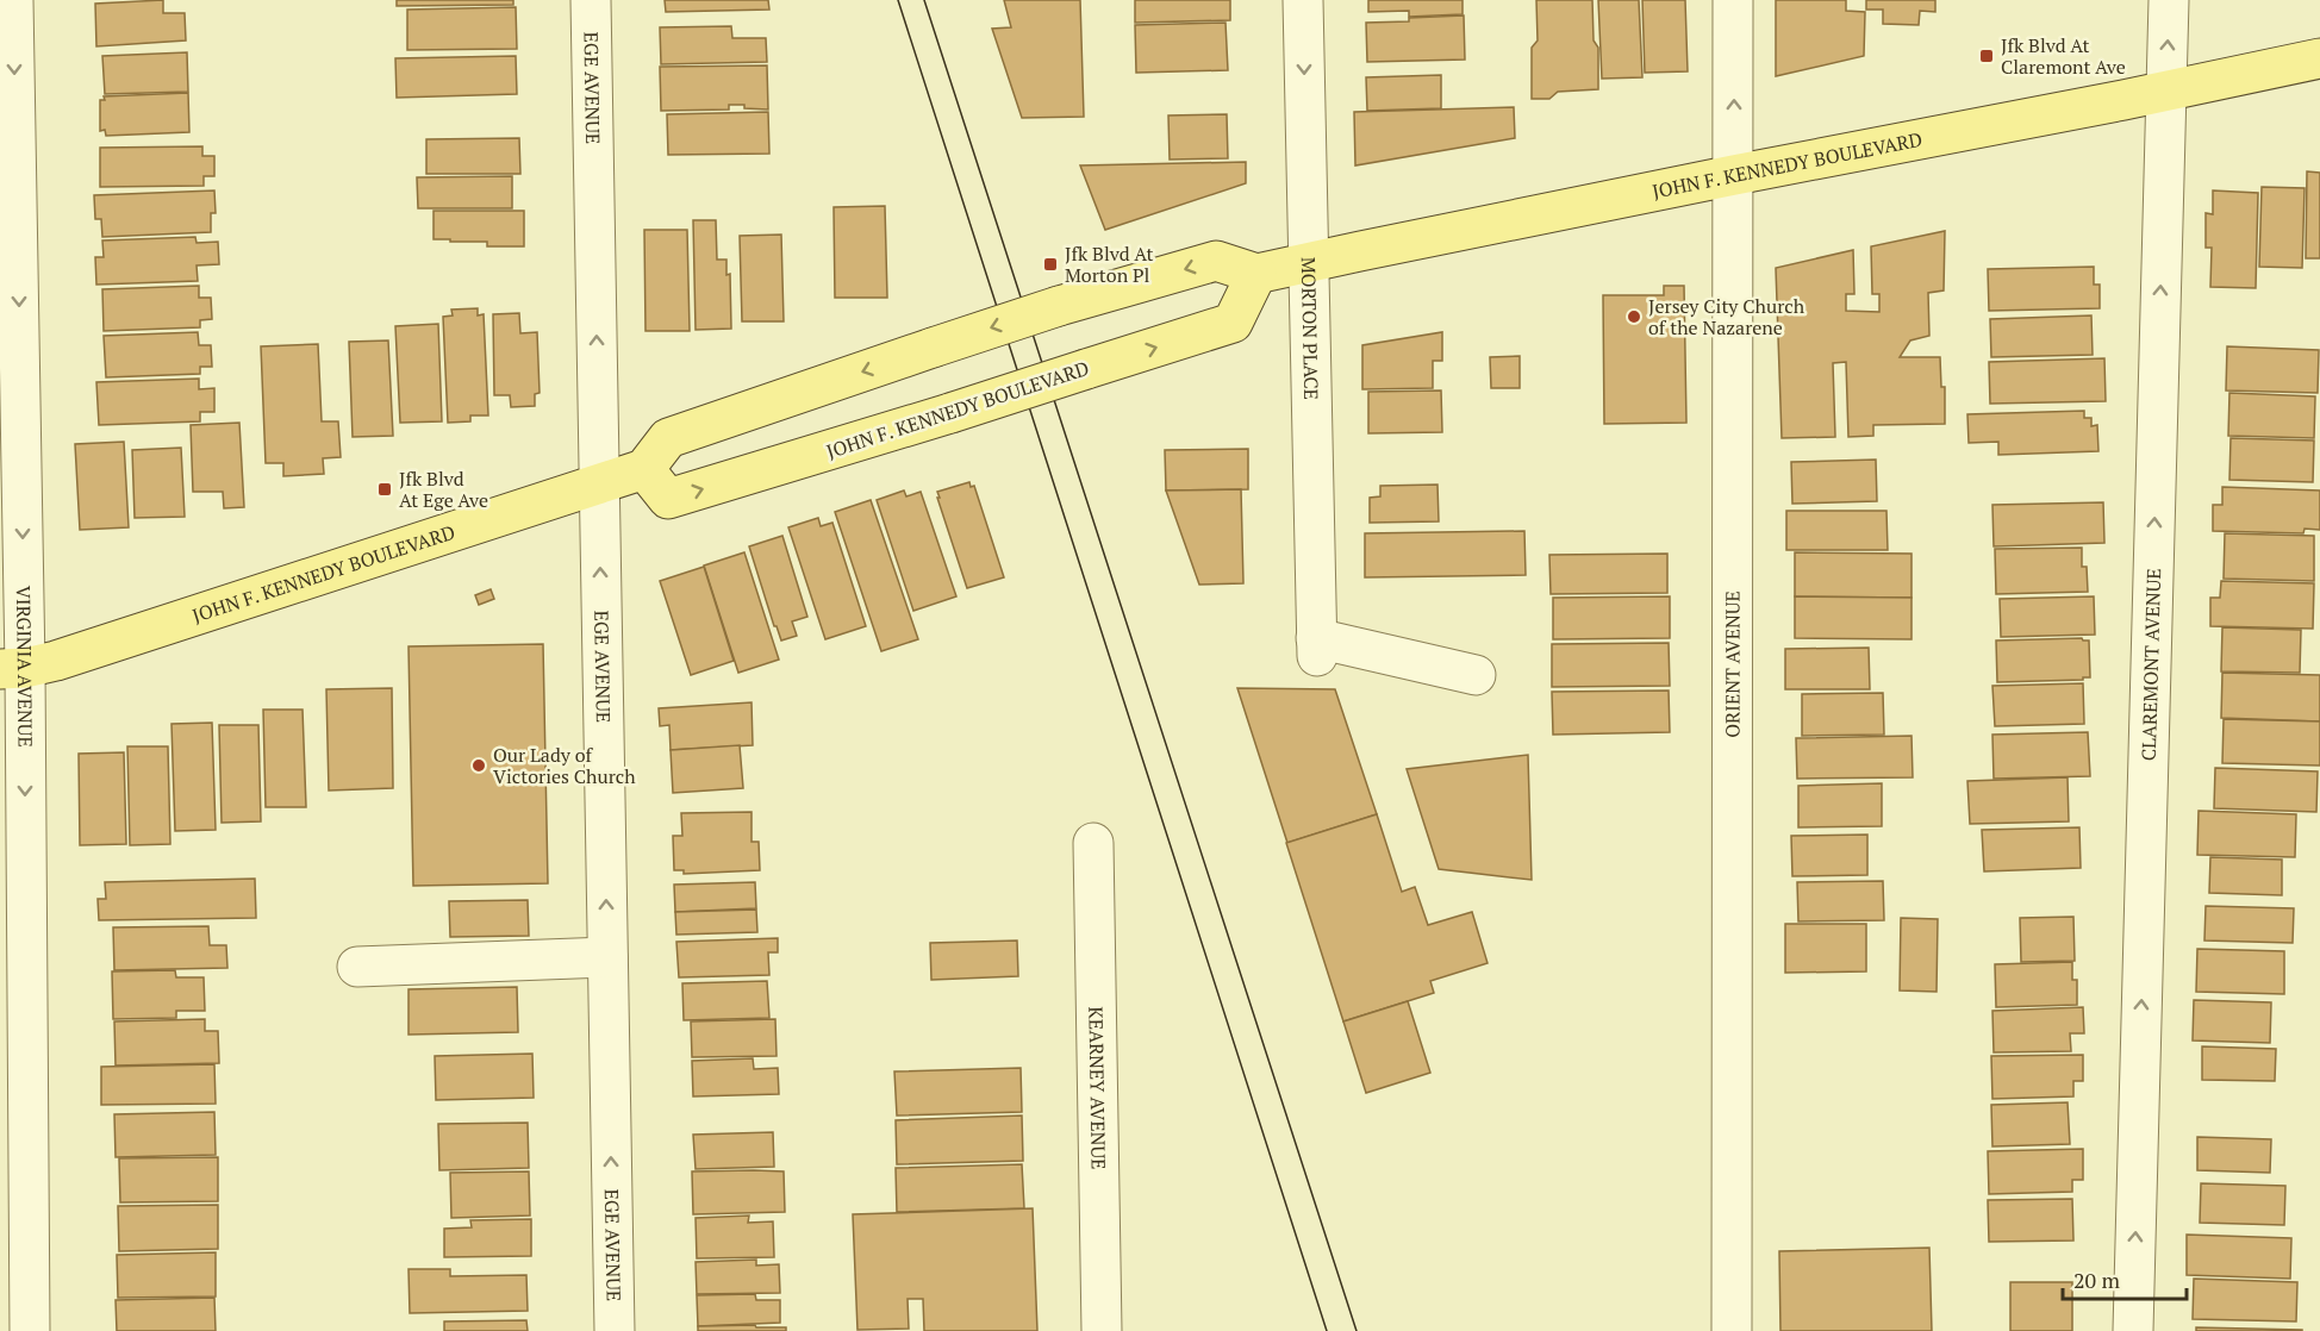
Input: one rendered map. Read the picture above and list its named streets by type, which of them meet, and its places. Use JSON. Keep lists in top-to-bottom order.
{
  "streets": {
    "main road": ["JOHN F. KENNEDY BOULEVARD"],
    "street": [
      "EGE AVENUE",
      "MORTON PLACE",
      "VIRGINIA AVENUE",
      "ORIENT AVENUE",
      "CLAREMONT AVENUE",
      "KEARNEY AVENUE"
    ]
  },
  "crossings": [
    ["EGE AVENUE", "JOHN F. KENNEDY BOULEVARD"],
    ["JOHN F. KENNEDY BOULEVARD", "MORTON PLACE"],
    ["JOHN F. KENNEDY BOULEVARD", "VIRGINIA AVENUE"],
    ["JOHN F. KENNEDY BOULEVARD", "ORIENT AVENUE"],
    ["JOHN F. KENNEDY BOULEVARD", "CLAREMONT AVENUE"]
  ],
  "one_way": ["EGE AVENUE", "VIRGINIA AVENUE", "CLAREMONT AVENUE"],
  "places": {
    "transit": ["Jfk Blvd At Claremont Ave", "Jfk Blvd At Morton Pl", "Jfk Blvd At Ege Ave"],
    "other": ["Jersey City Church of the Nazarene", "Our Lady of Victories Church"]
  },
  "scale_bar": "20 m"
}
